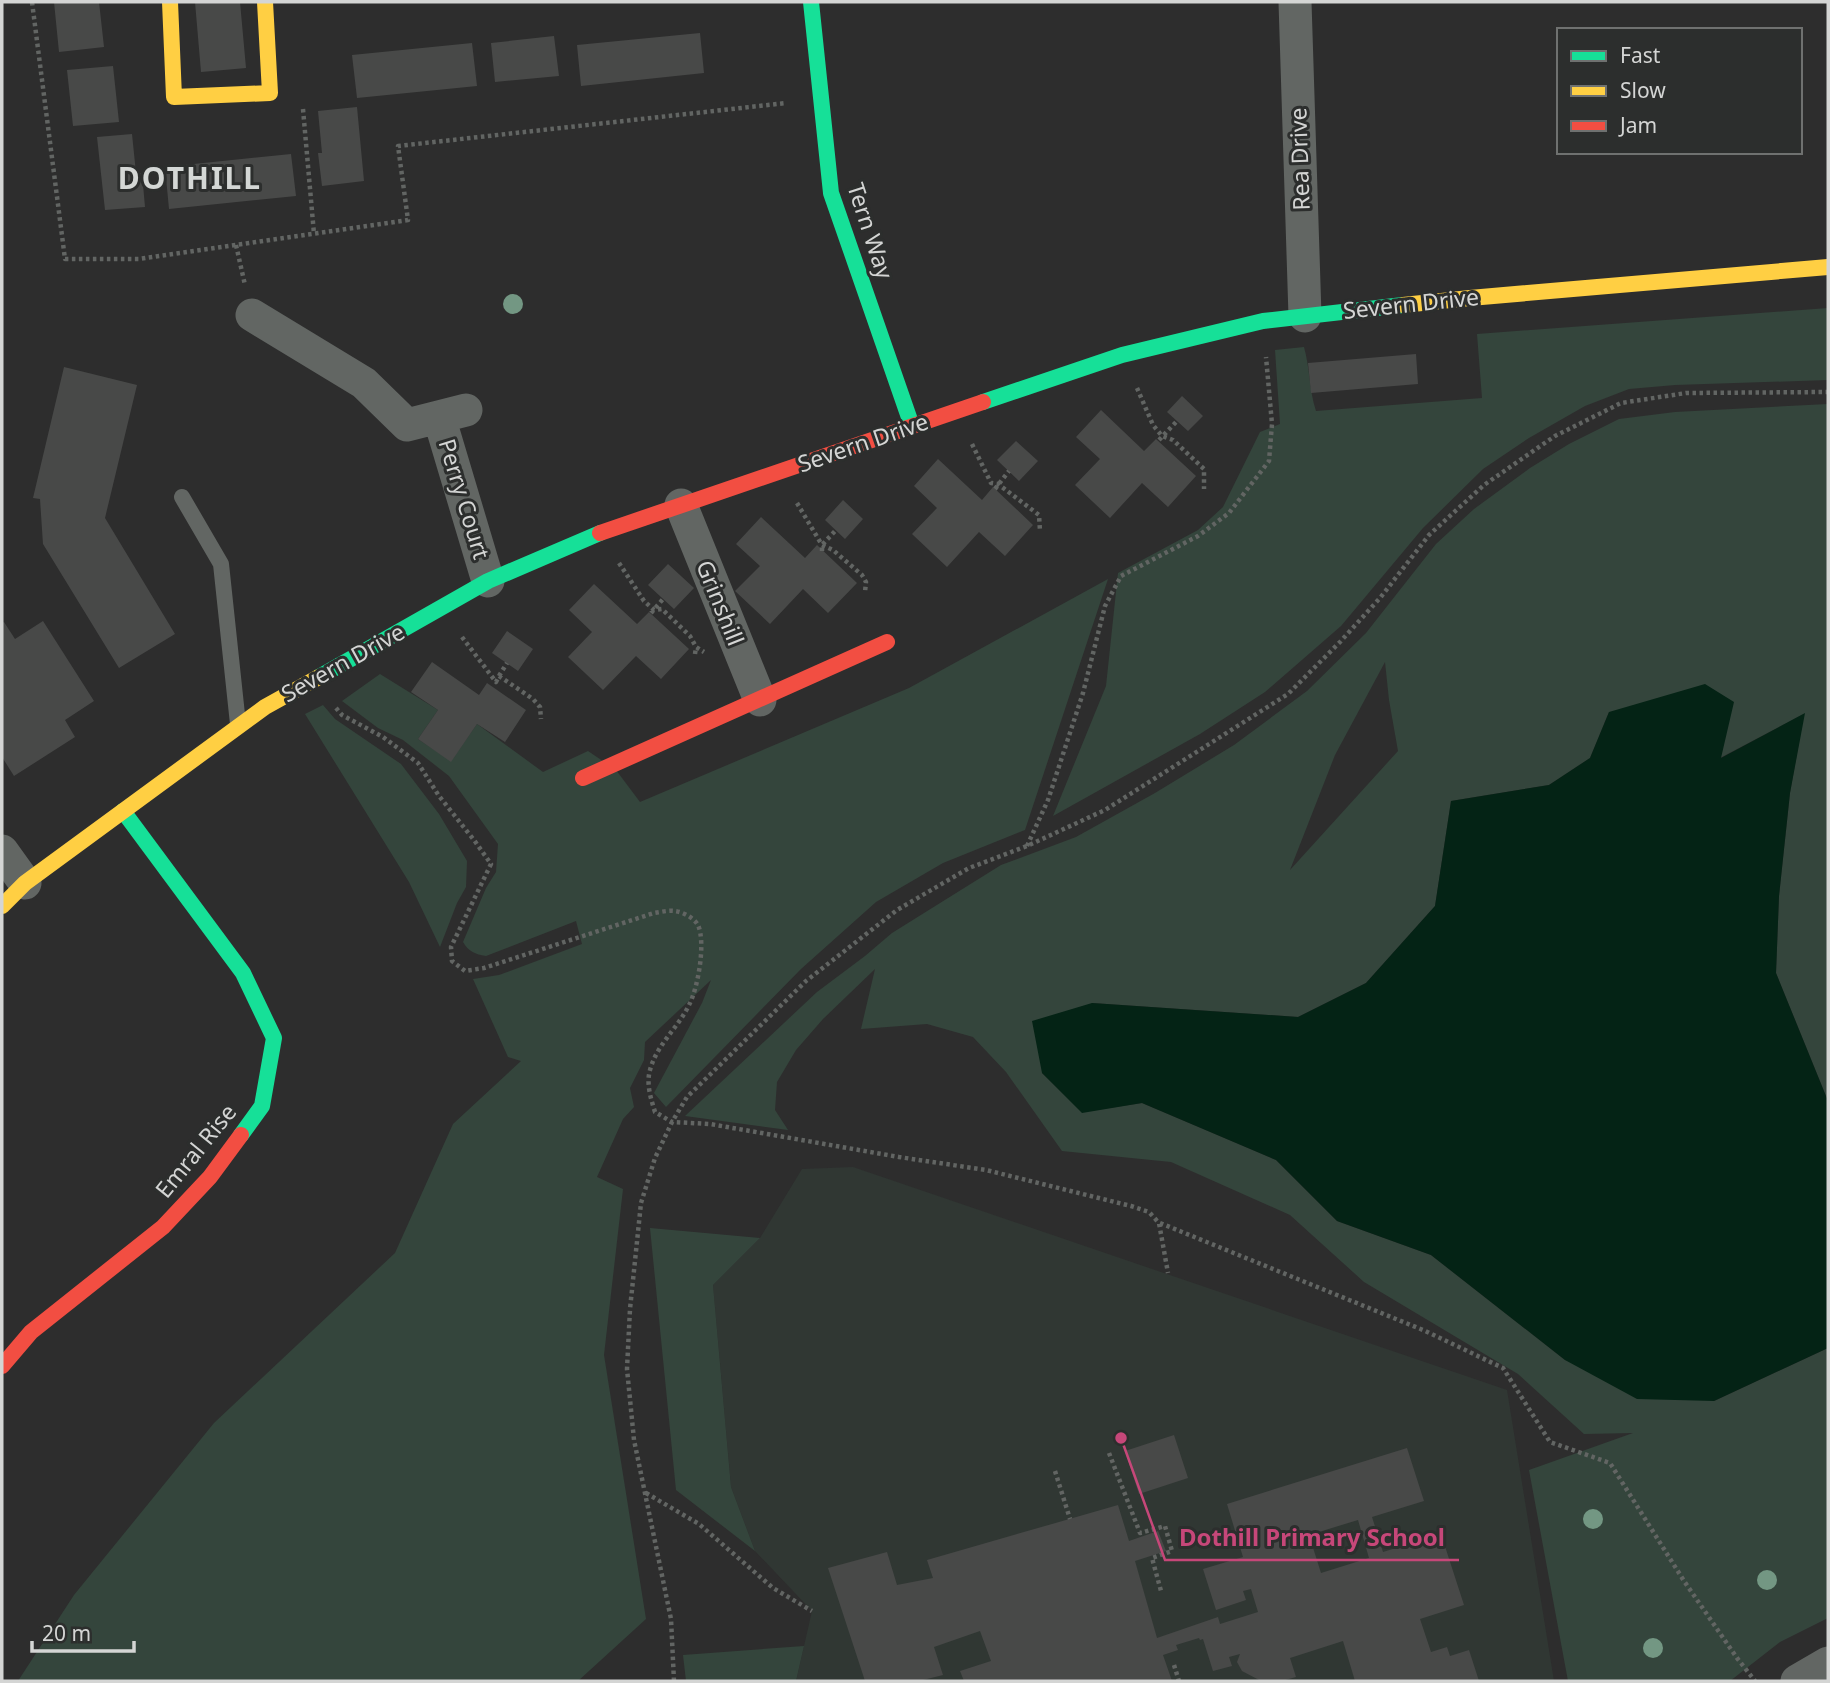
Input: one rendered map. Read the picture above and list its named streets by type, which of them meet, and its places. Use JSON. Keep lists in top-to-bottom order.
{
  "streets": {
    "street": [
      "Rea Drive",
      "Tern Way",
      "Severn Drive",
      "Perry Court",
      "Grinshill",
      "Emral Rise"
    ]
  },
  "crossings": [
    ["Rea Drive", "Severn Drive"],
    ["Tern Way", "Severn Drive"],
    ["Severn Drive", "Perry Court"],
    ["Severn Drive", "Grinshill"],
    ["Severn Drive", "Emral Rise"]
  ],
  "districts": ["DOTHILL"],
  "places": ["Dothill Primary School"],
  "legend": ["Fast", "Slow", "Jam"],
  "scale_bar": "20 m"
}
